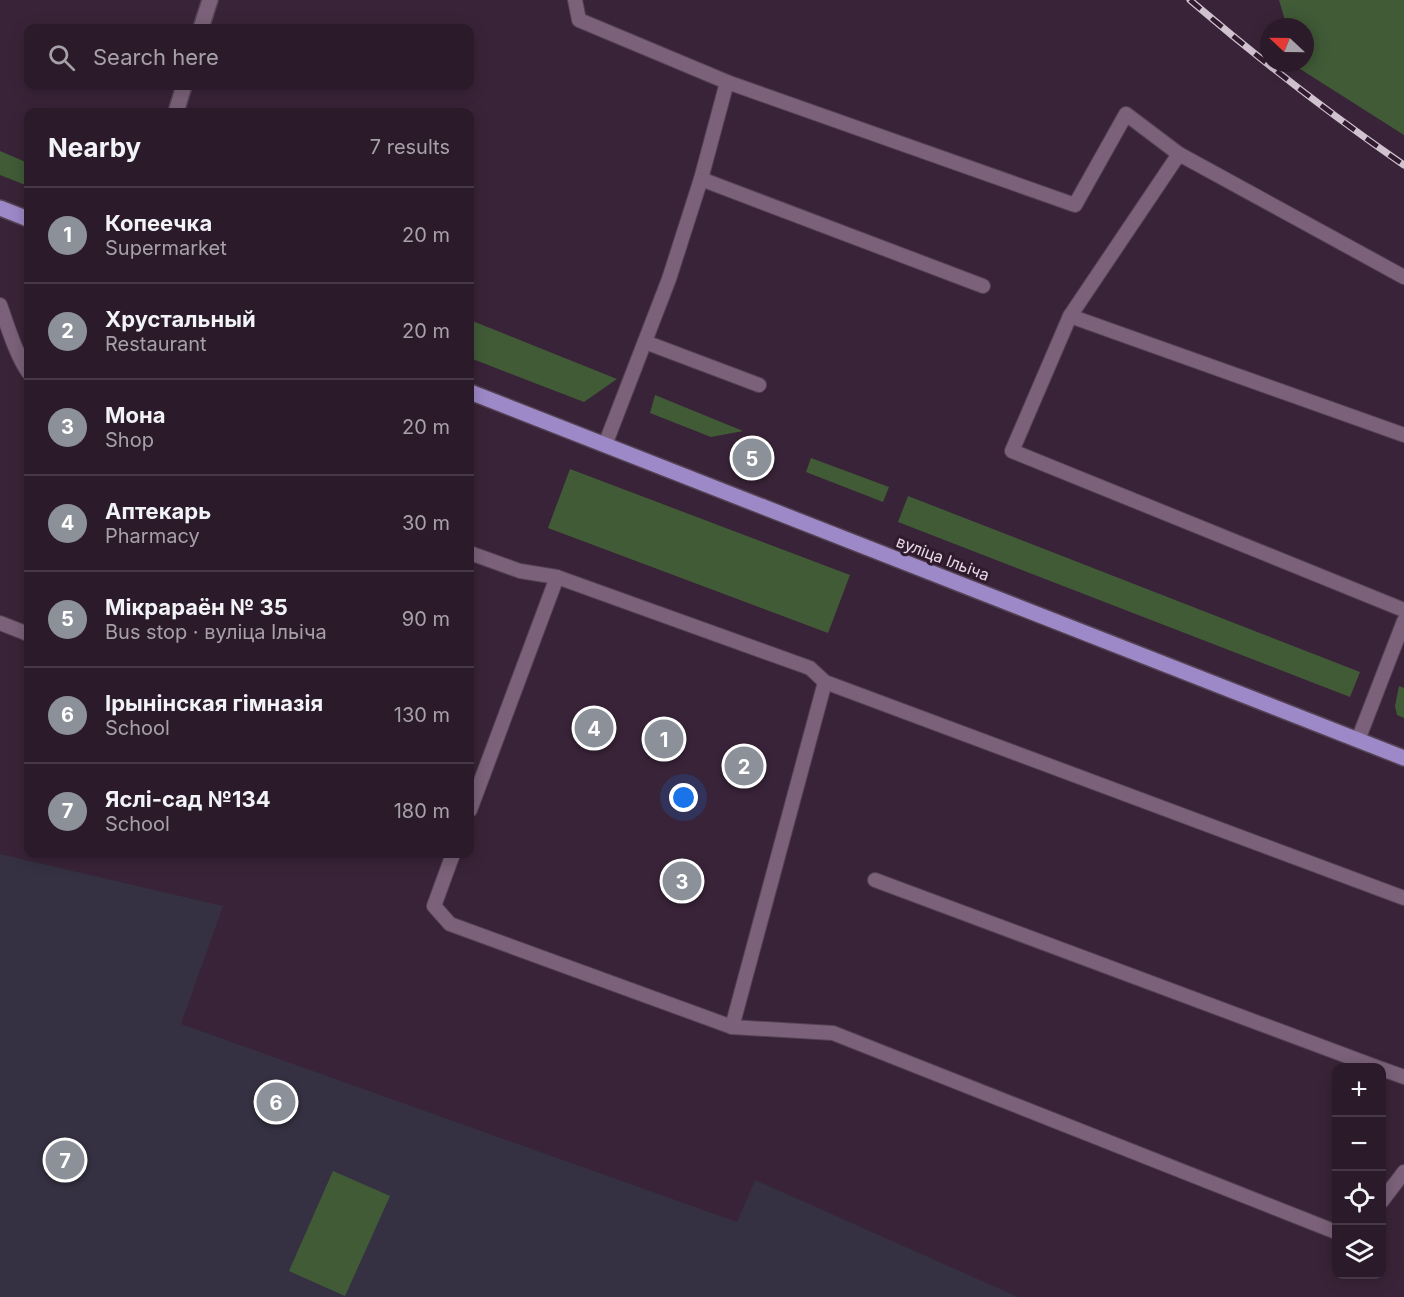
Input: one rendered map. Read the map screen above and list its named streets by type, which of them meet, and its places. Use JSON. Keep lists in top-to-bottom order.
{
  "streets": {
    "main road": ["вуліца Ільіча"]
  },
  "north": "left",
  "page": {
    "search": "Search here",
    "heading": ["Nearby", "7 results"],
    "list": [
      {
        "mark": "1",
        "name": "Копеечка",
        "note": "Supermarket",
        "value": "20 m"
      },
      {
        "mark": "2",
        "name": "Хрустальный",
        "note": "Restaurant",
        "value": "20 m"
      },
      {
        "mark": "3",
        "name": "Мона",
        "note": "Shop",
        "value": "20 m"
      },
      {
        "mark": "4",
        "name": "Аптекарь",
        "note": "Pharmacy",
        "value": "30 m"
      },
      {
        "mark": "5",
        "name": "Мікрараён № 35",
        "note": "Bus stop · вуліца Ільіча",
        "value": "90 m"
      },
      {
        "mark": "6",
        "name": "Ірынінская гімназія",
        "note": "School",
        "value": "130 m"
      },
      {
        "mark": "7",
        "name": "Яслі-сад №134",
        "note": "School",
        "value": "180 m"
      }
    ],
    "pins": [
      "5",
      "4",
      "1",
      "2",
      "3",
      "6",
      "7"
    ],
    "map_buttons": ["+", "−"]
  }
}
